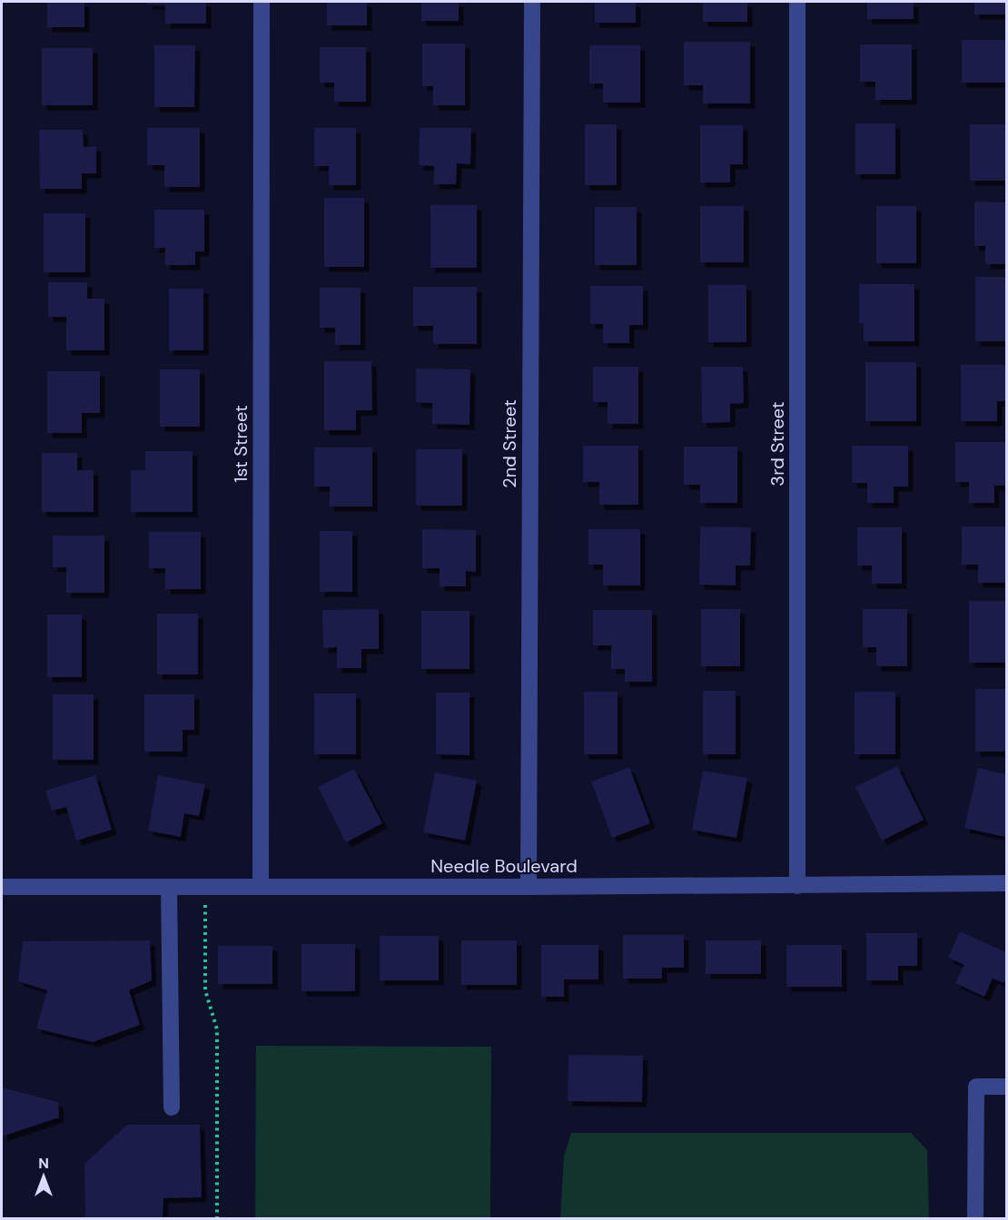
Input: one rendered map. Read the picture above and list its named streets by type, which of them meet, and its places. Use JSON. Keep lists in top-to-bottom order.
{
  "streets": {
    "street": [
      "1st Street",
      "2nd Street",
      "3rd Street",
      "Needle Boulevard"
    ]
  },
  "crossings": [
    ["1st Street", "Needle Boulevard"],
    ["2nd Street", "Needle Boulevard"],
    ["3rd Street", "Needle Boulevard"]
  ],
  "north": "top"
}
